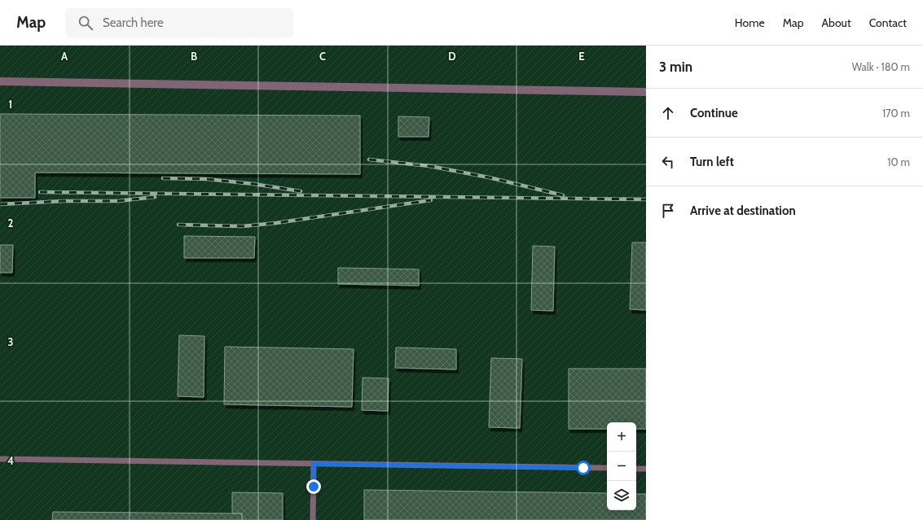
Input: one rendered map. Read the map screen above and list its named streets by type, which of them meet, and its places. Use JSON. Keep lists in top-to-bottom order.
{
  "page": {
    "header": "Map",
    "search": "Search here",
    "nav": [
      "Home",
      "Map",
      "About",
      "Contact"
    ],
    "heading": ["3 min", "Walk · 180 m"],
    "list": [
      ["Continue", "170 m"],
      ["Turn left", "10 m"],
      "Arrive at destination"
    ],
    "map_buttons": ["+", "−"]
  },
  "grid": {
    "columns": [
      "A",
      "B",
      "C",
      "D",
      "E"
    ],
    "rows": [
      "1",
      "2",
      "3",
      "4"
    ]
  }
}
